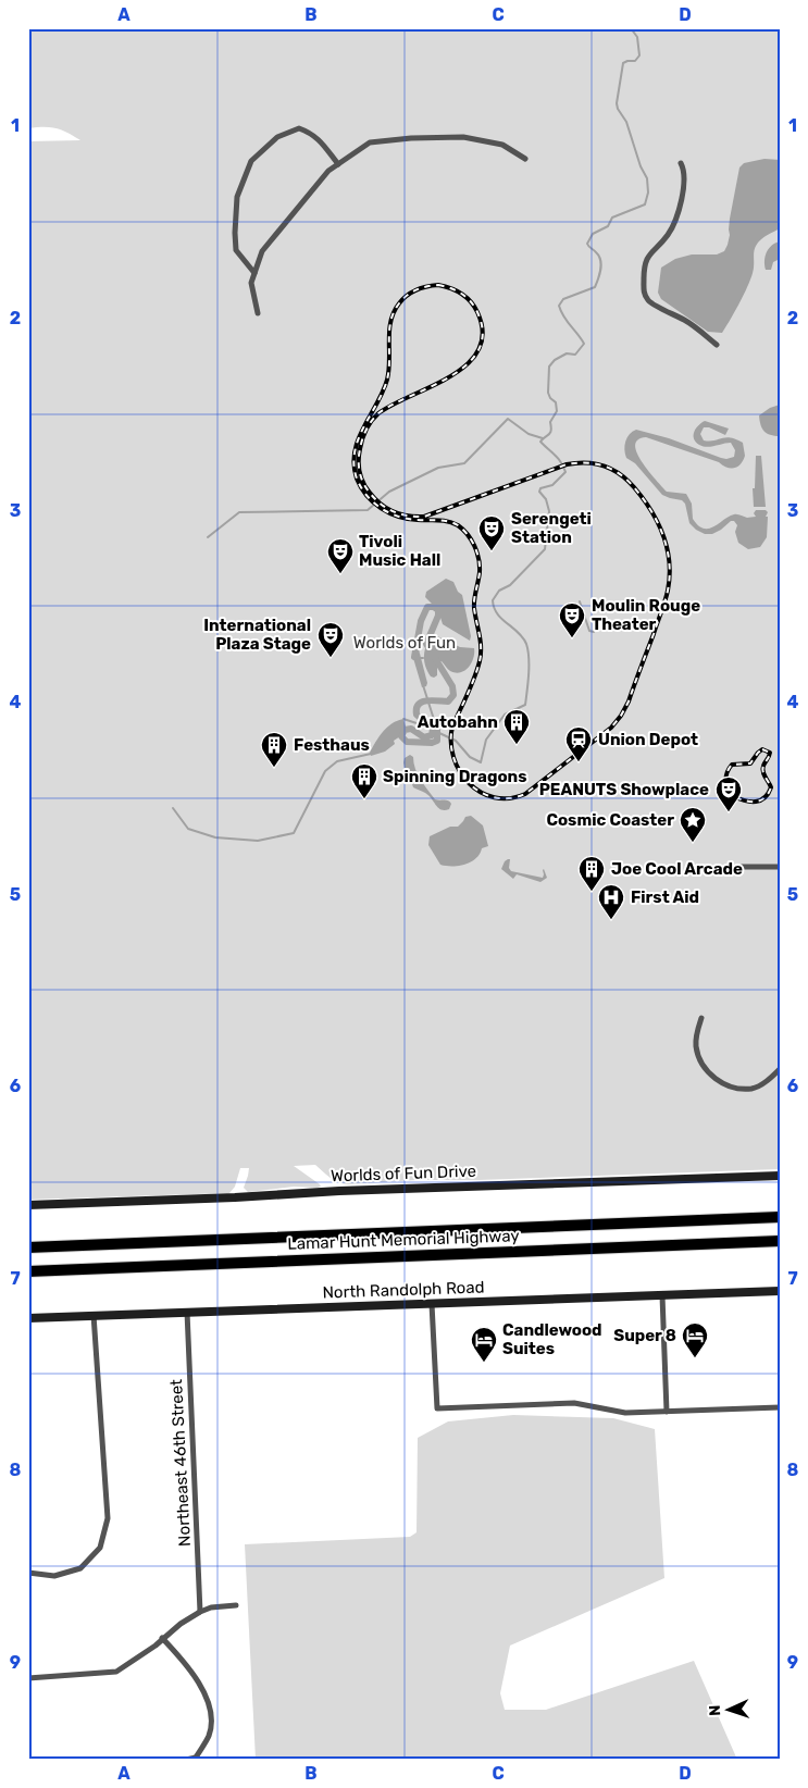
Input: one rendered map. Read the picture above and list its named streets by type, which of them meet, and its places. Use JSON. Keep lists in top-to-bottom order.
{
  "streets": {
    "highway": ["Lamar Hunt Memorial Highway"],
    "main road": ["Worlds of Fun Drive", "North Randolph Road"],
    "street": ["Northeast 46th Street"]
  },
  "crossings": [
    ["North Randolph Road", "Northeast 46th Street"]
  ],
  "parks": ["Worlds of Fun"],
  "places": {
    "theatre": [
      "Serengeti Station",
      "Tivoli Music Hall",
      "Moulin Rouge Theater",
      "International Plaza Stage",
      "PEANUTS Showplace"
    ],
    "building": [
      "Autobahn",
      "Festhaus",
      "Spinning Dragons",
      "Joe Cool Arcade"
    ],
    "station": ["Union Depot"],
    "place": ["Cosmic Coaster"],
    "hospital": ["First Aid"],
    "hotel": ["Super 8", "Candlewood Suites"]
  },
  "north": "left",
  "grid": {
    "columns": [
      "A",
      "B",
      "C",
      "D"
    ],
    "rows": [
      "1",
      "2",
      "3",
      "4",
      "5",
      "6",
      "7",
      "8",
      "9"
    ]
  }
}
